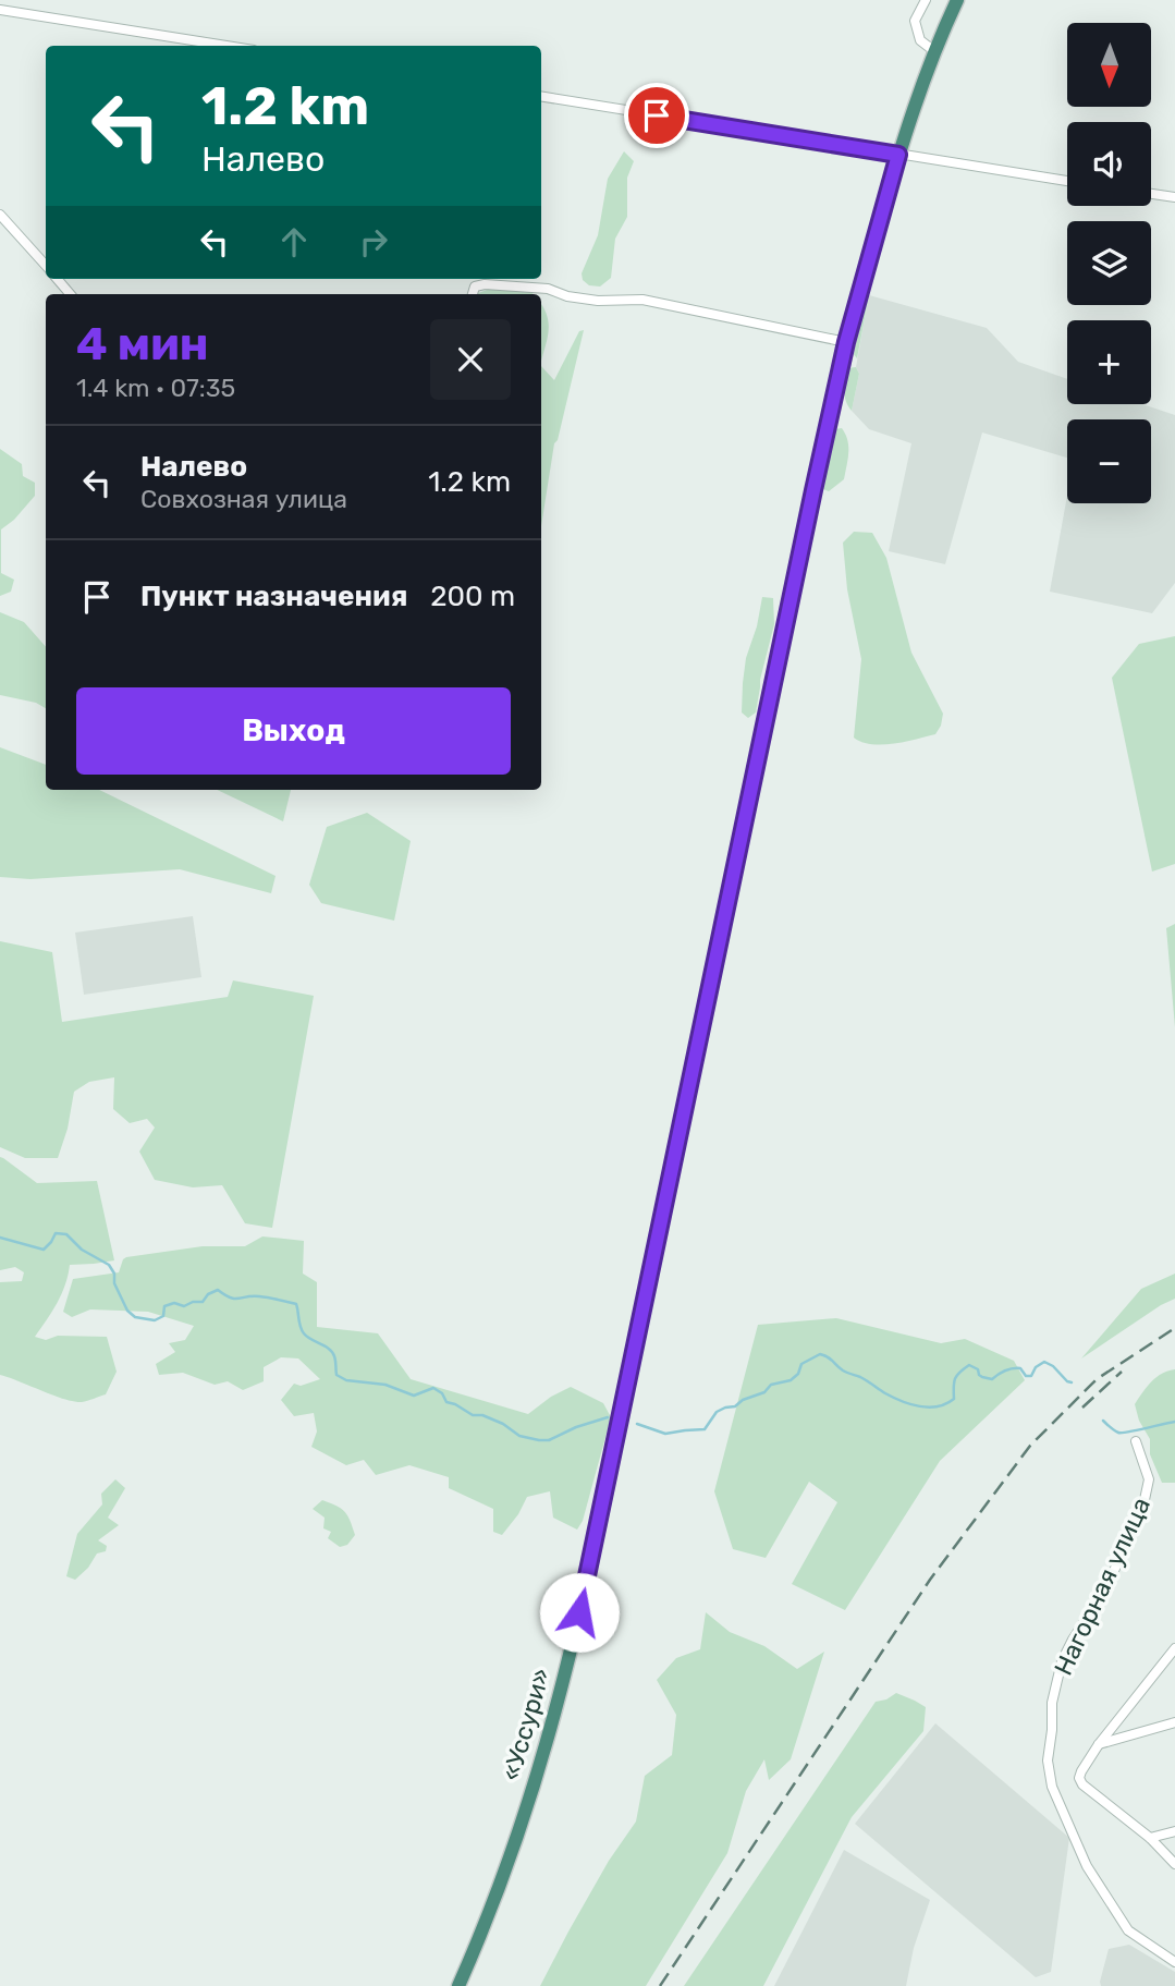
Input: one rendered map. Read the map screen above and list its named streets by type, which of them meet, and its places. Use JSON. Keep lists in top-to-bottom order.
{
  "streets": {
    "highway": ["«Уссури»"],
    "street": ["Нагорная улица"]
  },
  "north": "bottom",
  "page": {
    "map_buttons": ["+", "−"],
    "turn": ["1.2 km", "Налево"],
    "heading": ["4 мин", "1.4 km · 07:35"],
    "list": [
      {
        "name": "Налево",
        "note": "Совхозная улица",
        "value": "1.2 km"
      },
      {
        "name": "Пункт назначения",
        "value": "200 m"
      }
    ],
    "buttons": "Выход"
  }
}
